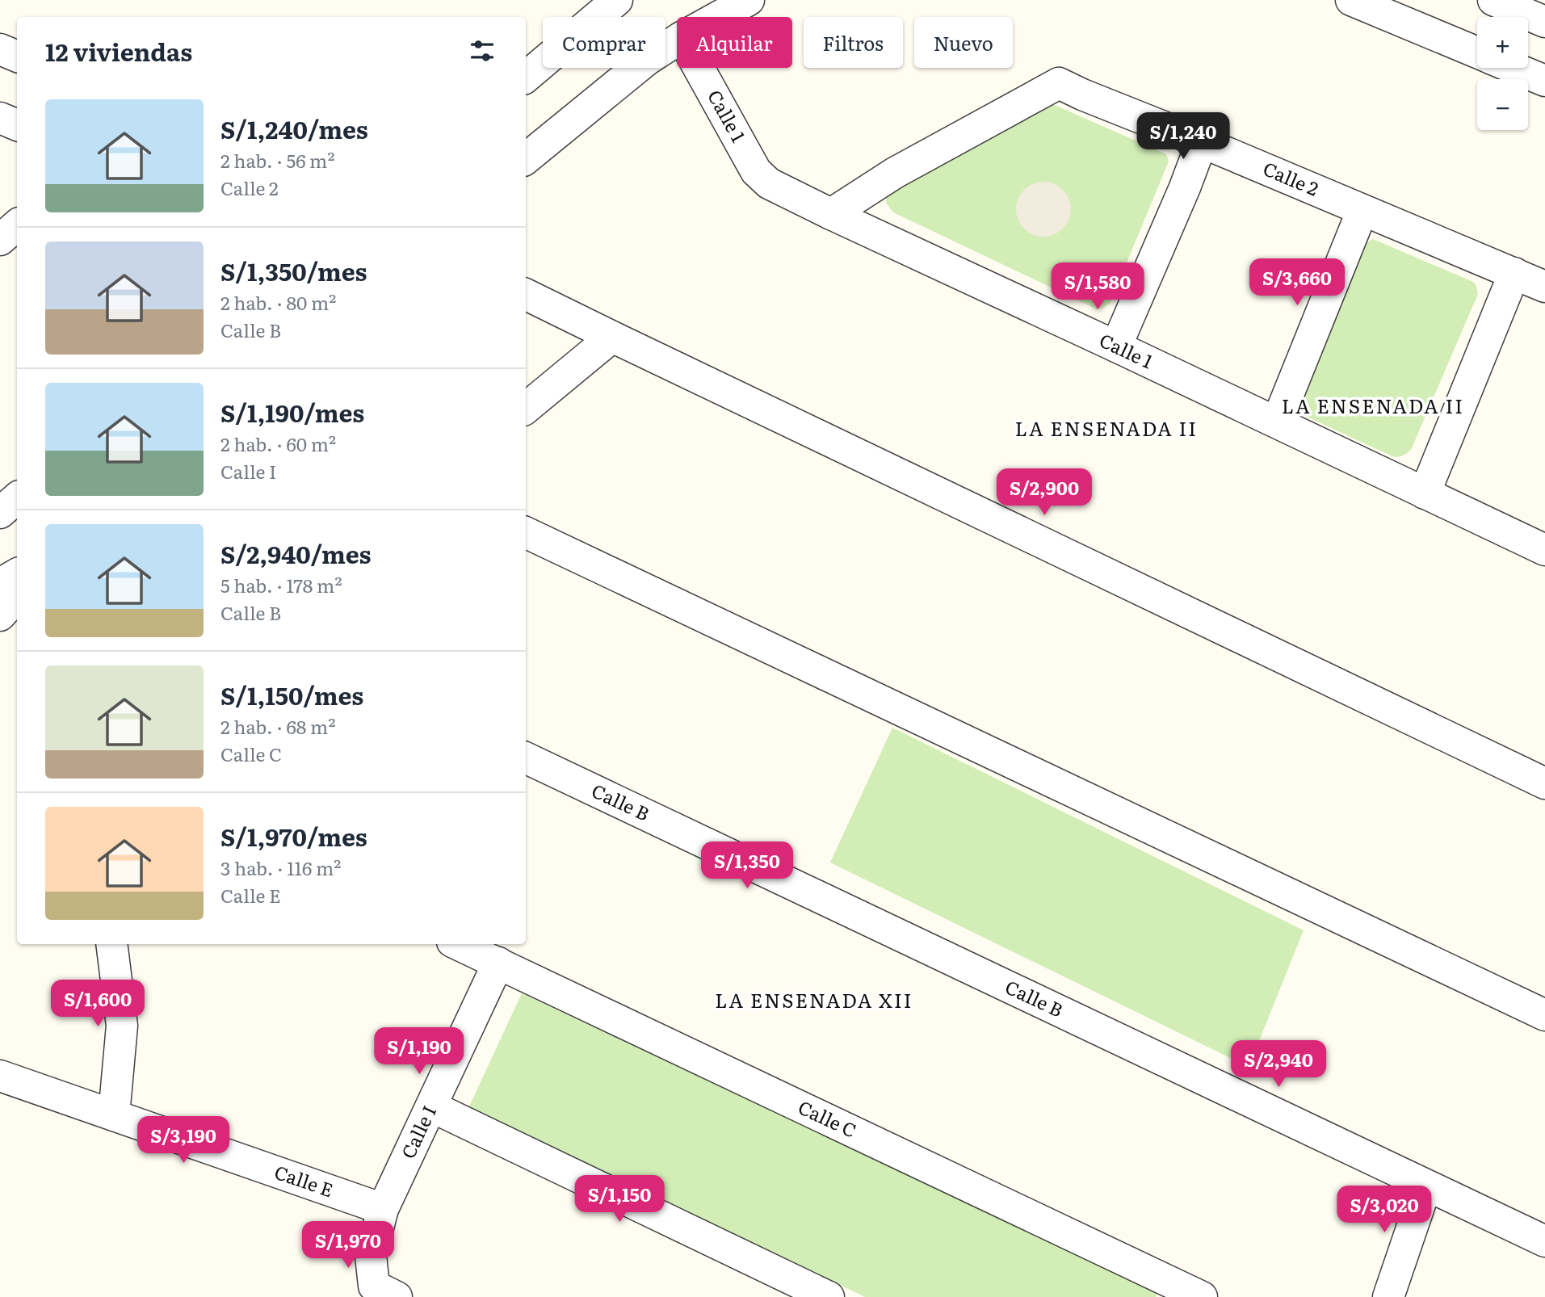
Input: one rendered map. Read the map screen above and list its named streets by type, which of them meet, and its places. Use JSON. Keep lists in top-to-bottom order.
{
  "streets": {
    "street": [
      "Calle 1",
      "Calle 2",
      "Calle B",
      "Calle C",
      "Calle I",
      "Calle E"
    ]
  },
  "crossings": [
    ["Calle 1", "Calle 2"],
    ["Calle C", "Calle I"],
    ["Calle I", "Calle E"]
  ],
  "districts": ["LA ENSENADA II", "LA ENSENADA II", "LA ENSENADA XII"],
  "page": {
    "map_buttons": ["+", "−"],
    "chip": [
      "Comprar",
      "Alquilar",
      "Filtros",
      "Nuevo"
    ],
    "heading": "12 viviendas",
    "list": [
      {
        "name": "S/1,240/mes",
        "note": "2 hab. · 56 m² · Calle 2"
      },
      {
        "name": "S/1,350/mes",
        "note": "2 hab. · 80 m² · Calle B"
      },
      {
        "name": "S/1,190/mes",
        "note": "2 hab. · 60 m² · Calle I"
      },
      {
        "name": "S/2,940/mes",
        "note": "5 hab. · 178 m² · Calle B"
      },
      {
        "name": "S/1,150/mes",
        "note": "2 hab. · 68 m² · Calle C"
      },
      {
        "name": "S/1,970/mes",
        "note": "3 hab. · 116 m² · Calle E"
      }
    ],
    "price": [
      "S/1,240",
      "S/3,660",
      "S/1,580",
      "S/2,900",
      "S/1,350",
      "S/1,600",
      "S/1,190",
      "S/2,940",
      "S/3,190",
      "S/1,150",
      "S/3,020",
      "S/1,970"
    ]
  }
}
